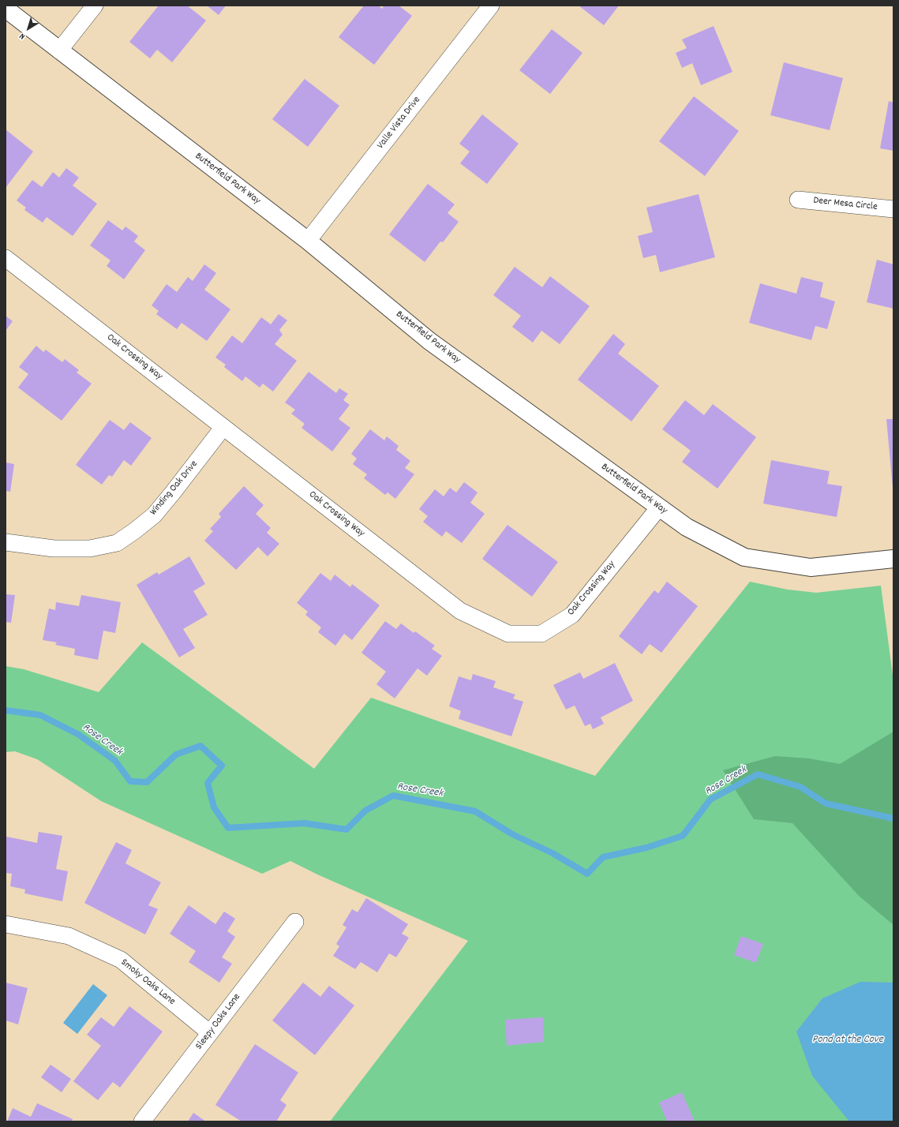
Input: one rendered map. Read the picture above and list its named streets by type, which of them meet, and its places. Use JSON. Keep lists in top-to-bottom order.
{
  "streets": {
    "street": [
      "Valle Vista Drive",
      "Butterfield Park Way",
      "Deer Mesa Circle",
      "Oak Crossing Way",
      "Winding Oak Drive",
      "Smoky Oaks Lane",
      "Sleepy Oaks Lane"
    ]
  },
  "crossings": [
    ["Valle Vista Drive", "Butterfield Park Way"],
    ["Butterfield Park Way", "Oak Crossing Way"],
    ["Oak Crossing Way", "Winding Oak Drive"],
    ["Smoky Oaks Lane", "Sleepy Oaks Lane"]
  ],
  "water": ["Rose Creek", "Pond at the Cove"],
  "north": "bottom left"
}
